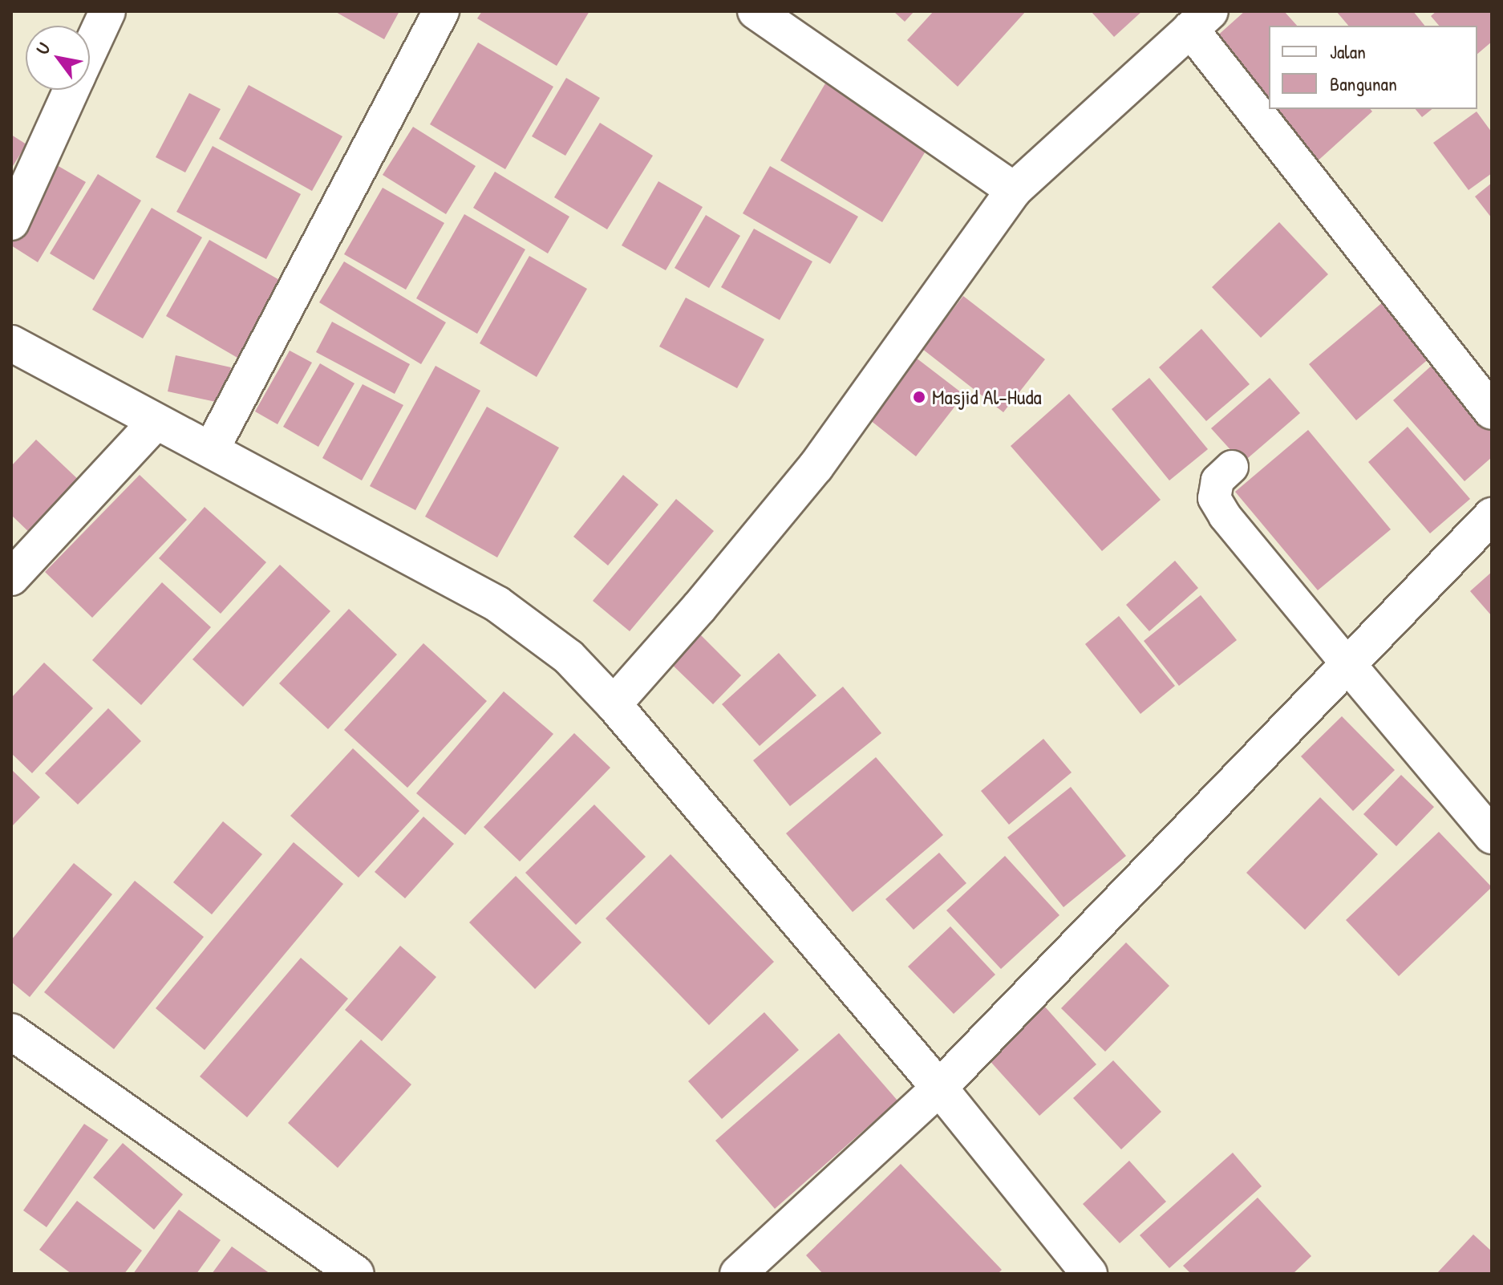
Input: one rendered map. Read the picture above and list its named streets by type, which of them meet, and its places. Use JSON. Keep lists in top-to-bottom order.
{
  "places": ["Masjid Al-Huda"],
  "legend": ["Jalan", "Bangunan"],
  "north": "top left"
}
